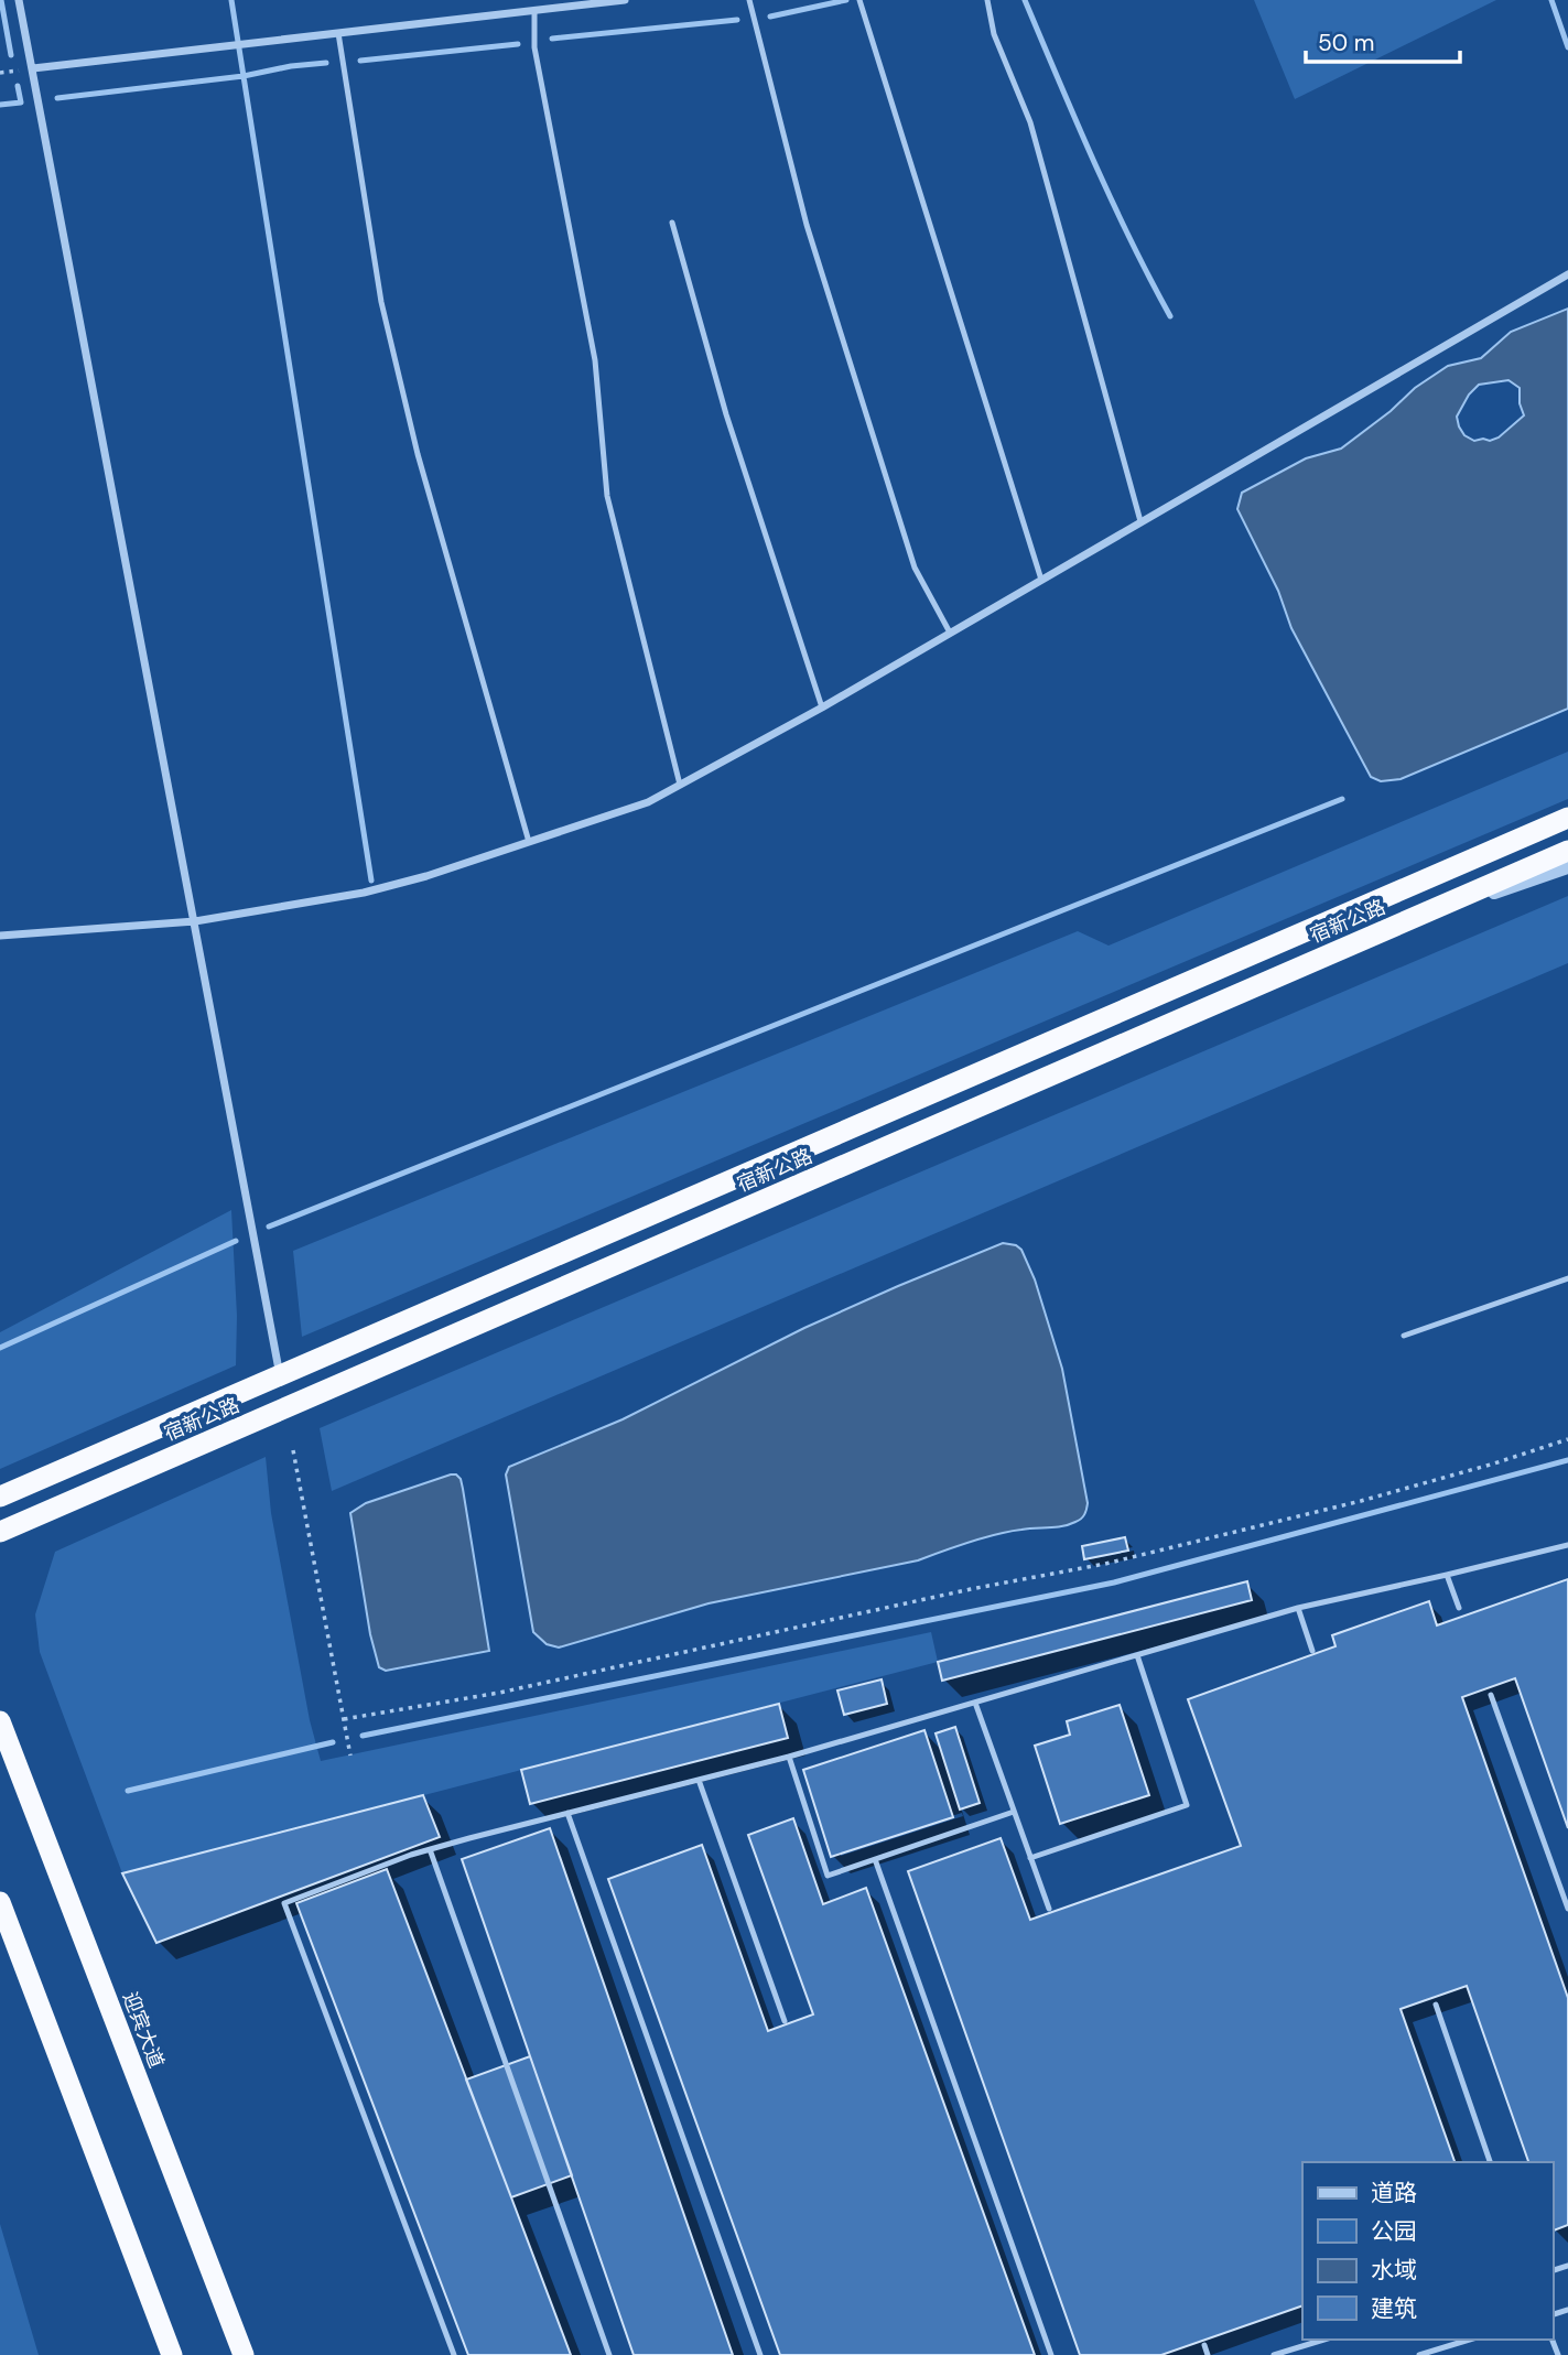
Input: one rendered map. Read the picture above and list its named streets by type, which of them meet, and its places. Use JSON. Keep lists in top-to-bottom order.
{
  "streets": {
    "highway": ["宿新公路", "迎宾大道"]
  },
  "legend": [
    "道路",
    "公园",
    "水域",
    "建筑"
  ],
  "scale_bar": "50 m"
}
